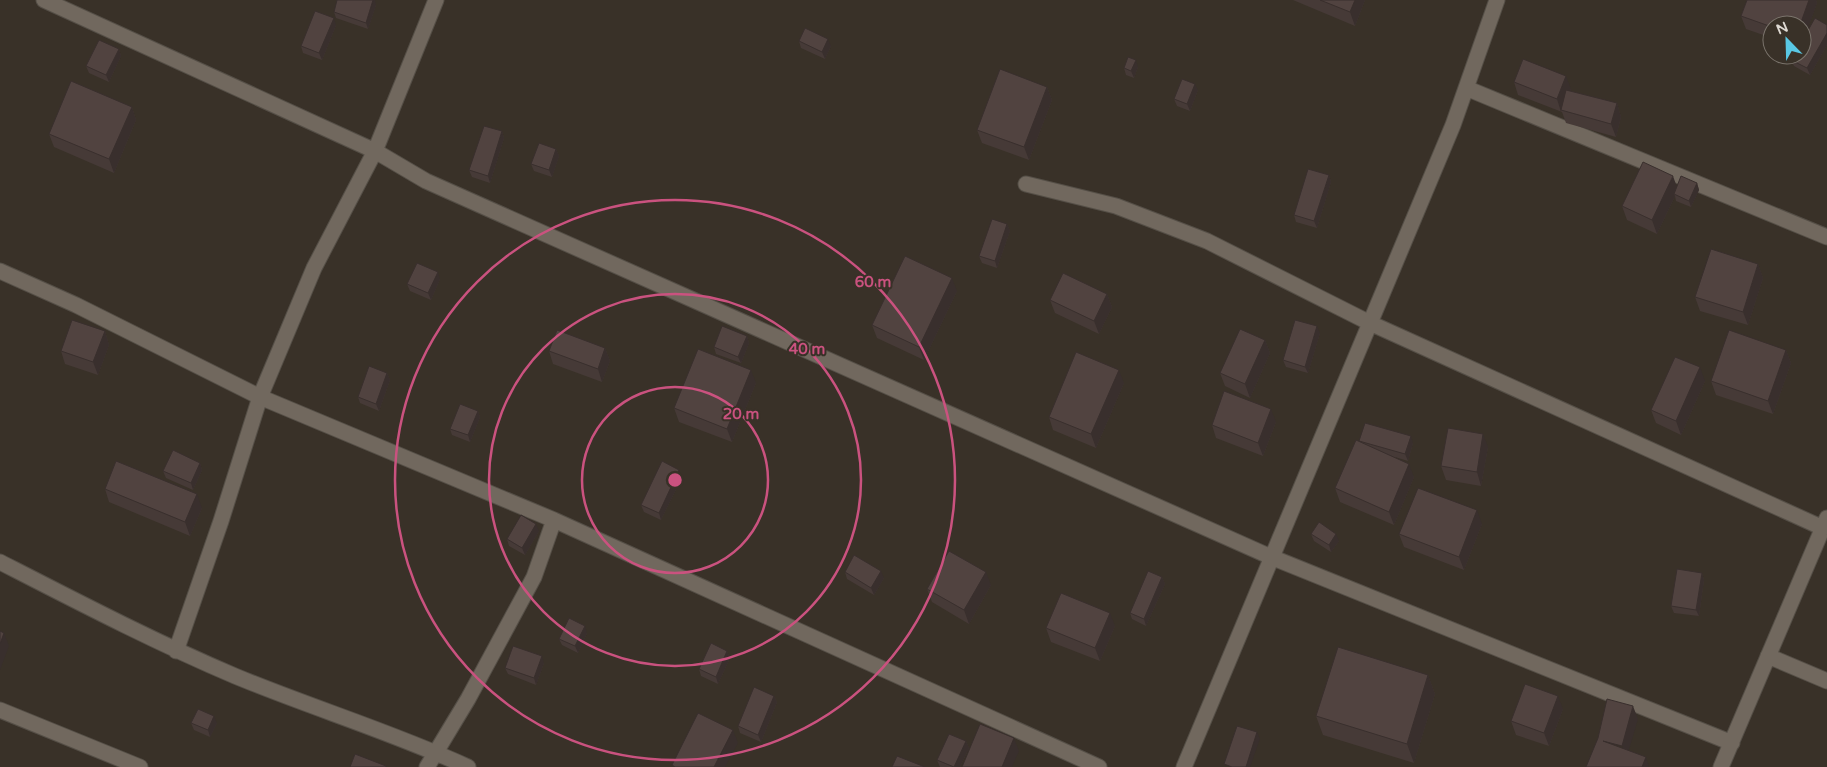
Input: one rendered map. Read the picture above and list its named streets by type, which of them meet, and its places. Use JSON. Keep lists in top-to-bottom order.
{
  "north": "top left",
  "rings": ["60 m", "40 m", "20 m"]
}
